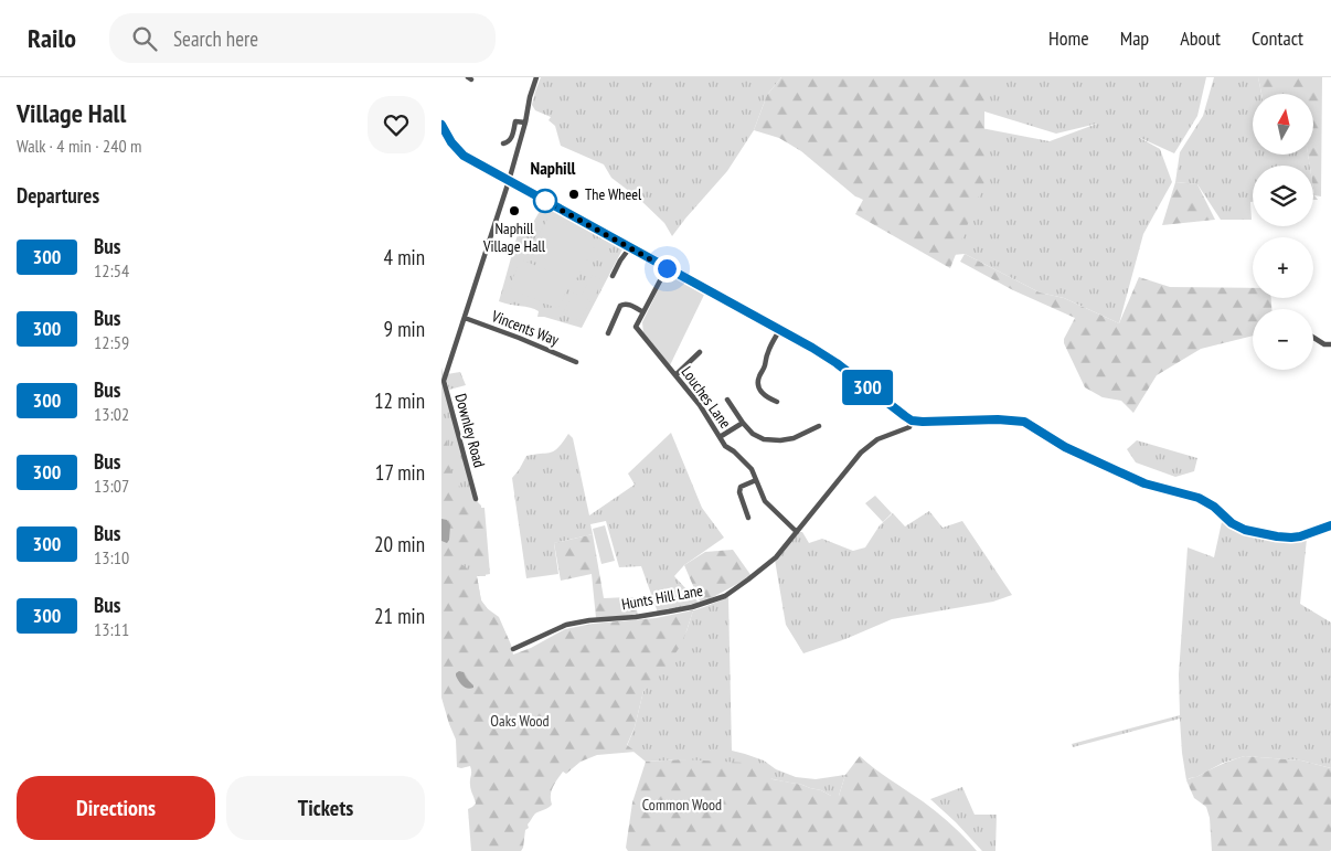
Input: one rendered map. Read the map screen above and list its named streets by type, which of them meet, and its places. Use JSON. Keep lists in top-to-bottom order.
{
  "streets": {
    "street": [
      "Vincents Way",
      "Louches Lane",
      "Downley Road",
      "Hunts Hill Lane"
    ]
  },
  "crossings": [
    ["Vincents Way", "Downley Road"],
    ["Louches Lane", "Hunts Hill Lane"]
  ],
  "districts": ["Naphill"],
  "parks": ["Oaks Wood", "Common Wood"],
  "places": ["The Wheel", "Naphill Village Hall"],
  "lines": ["bus line 300"],
  "north": "top",
  "page": {
    "header": "Railo",
    "search": "Search here",
    "nav": [
      "Home",
      "Map",
      "About",
      "Contact"
    ],
    "heading": [
      ["Village Hall", "Walk · 4 min · 240 m"],
      "Departures"
    ],
    "on_map": "300",
    "map_buttons": ["+", "−"],
    "list": [
      {
        "mark": "300",
        "name": "Bus",
        "note": "12:54",
        "value": "4 min"
      },
      {
        "mark": "300",
        "name": "Bus",
        "note": "12:59",
        "value": "9 min"
      },
      {
        "mark": "300",
        "name": "Bus",
        "note": "13:02",
        "value": "12 min"
      },
      {
        "mark": "300",
        "name": "Bus",
        "note": "13:07",
        "value": "17 min"
      },
      {
        "mark": "300",
        "name": "Bus",
        "note": "13:10",
        "value": "20 min"
      },
      {
        "mark": "300",
        "name": "Bus",
        "note": "13:11",
        "value": "21 min"
      }
    ],
    "buttons": ["Directions", "Tickets"]
  }
}
